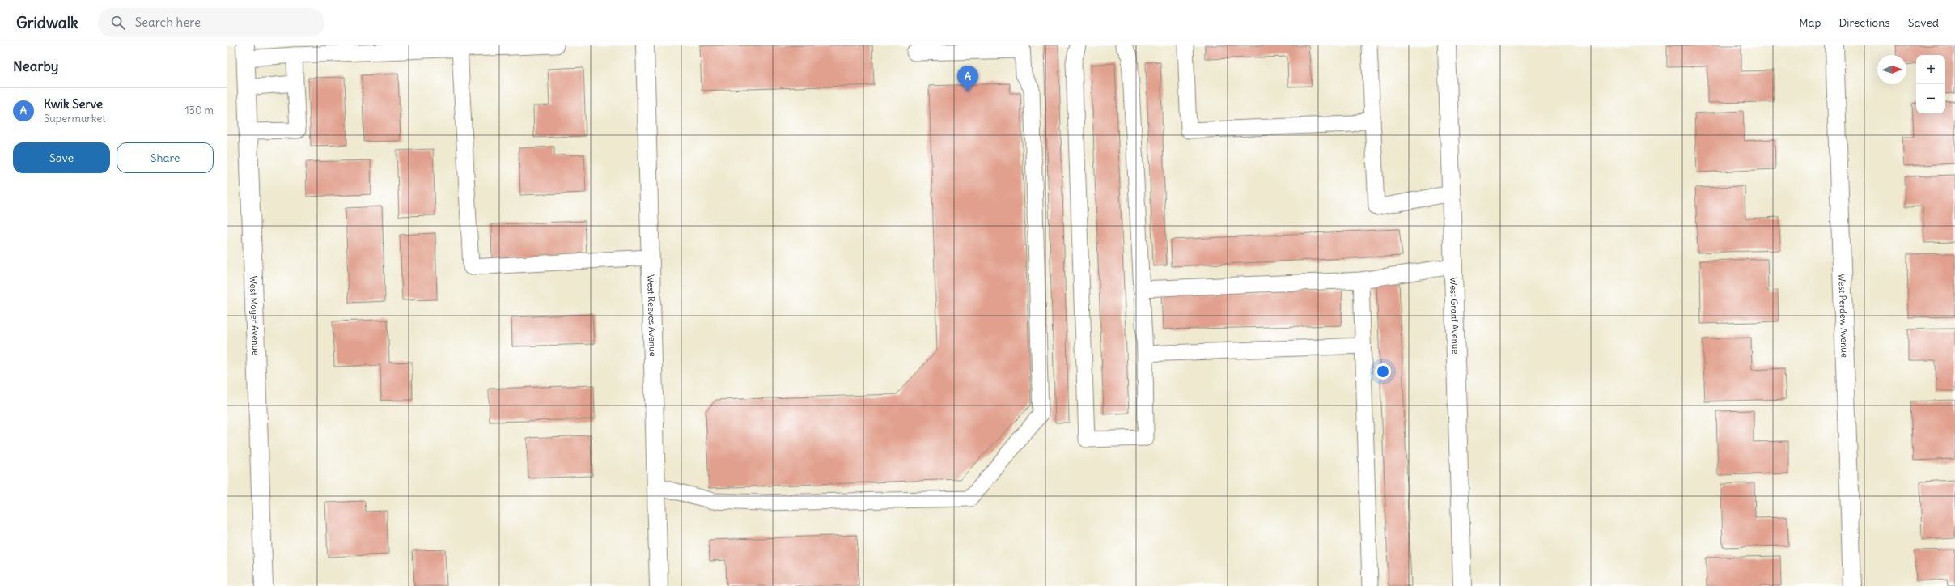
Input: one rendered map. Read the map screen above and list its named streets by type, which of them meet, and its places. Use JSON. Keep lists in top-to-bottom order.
{
  "streets": {
    "street": [
      "West Moyer Avenue",
      "West Reeves Avenue",
      "West Graaf Avenue",
      "West Perdew Avenue"
    ]
  },
  "north": "right",
  "page": {
    "header": "Gridwalk",
    "search": "Search here",
    "nav": ["Map", "Directions", "Saved"],
    "heading": "Nearby",
    "map_buttons": ["+", "−"],
    "pins": "A",
    "list": [
      {
        "mark": "A",
        "name": "Kwik Serve",
        "note": "Supermarket",
        "value": "130 m"
      }
    ],
    "buttons": ["Save", "Share"]
  }
}
